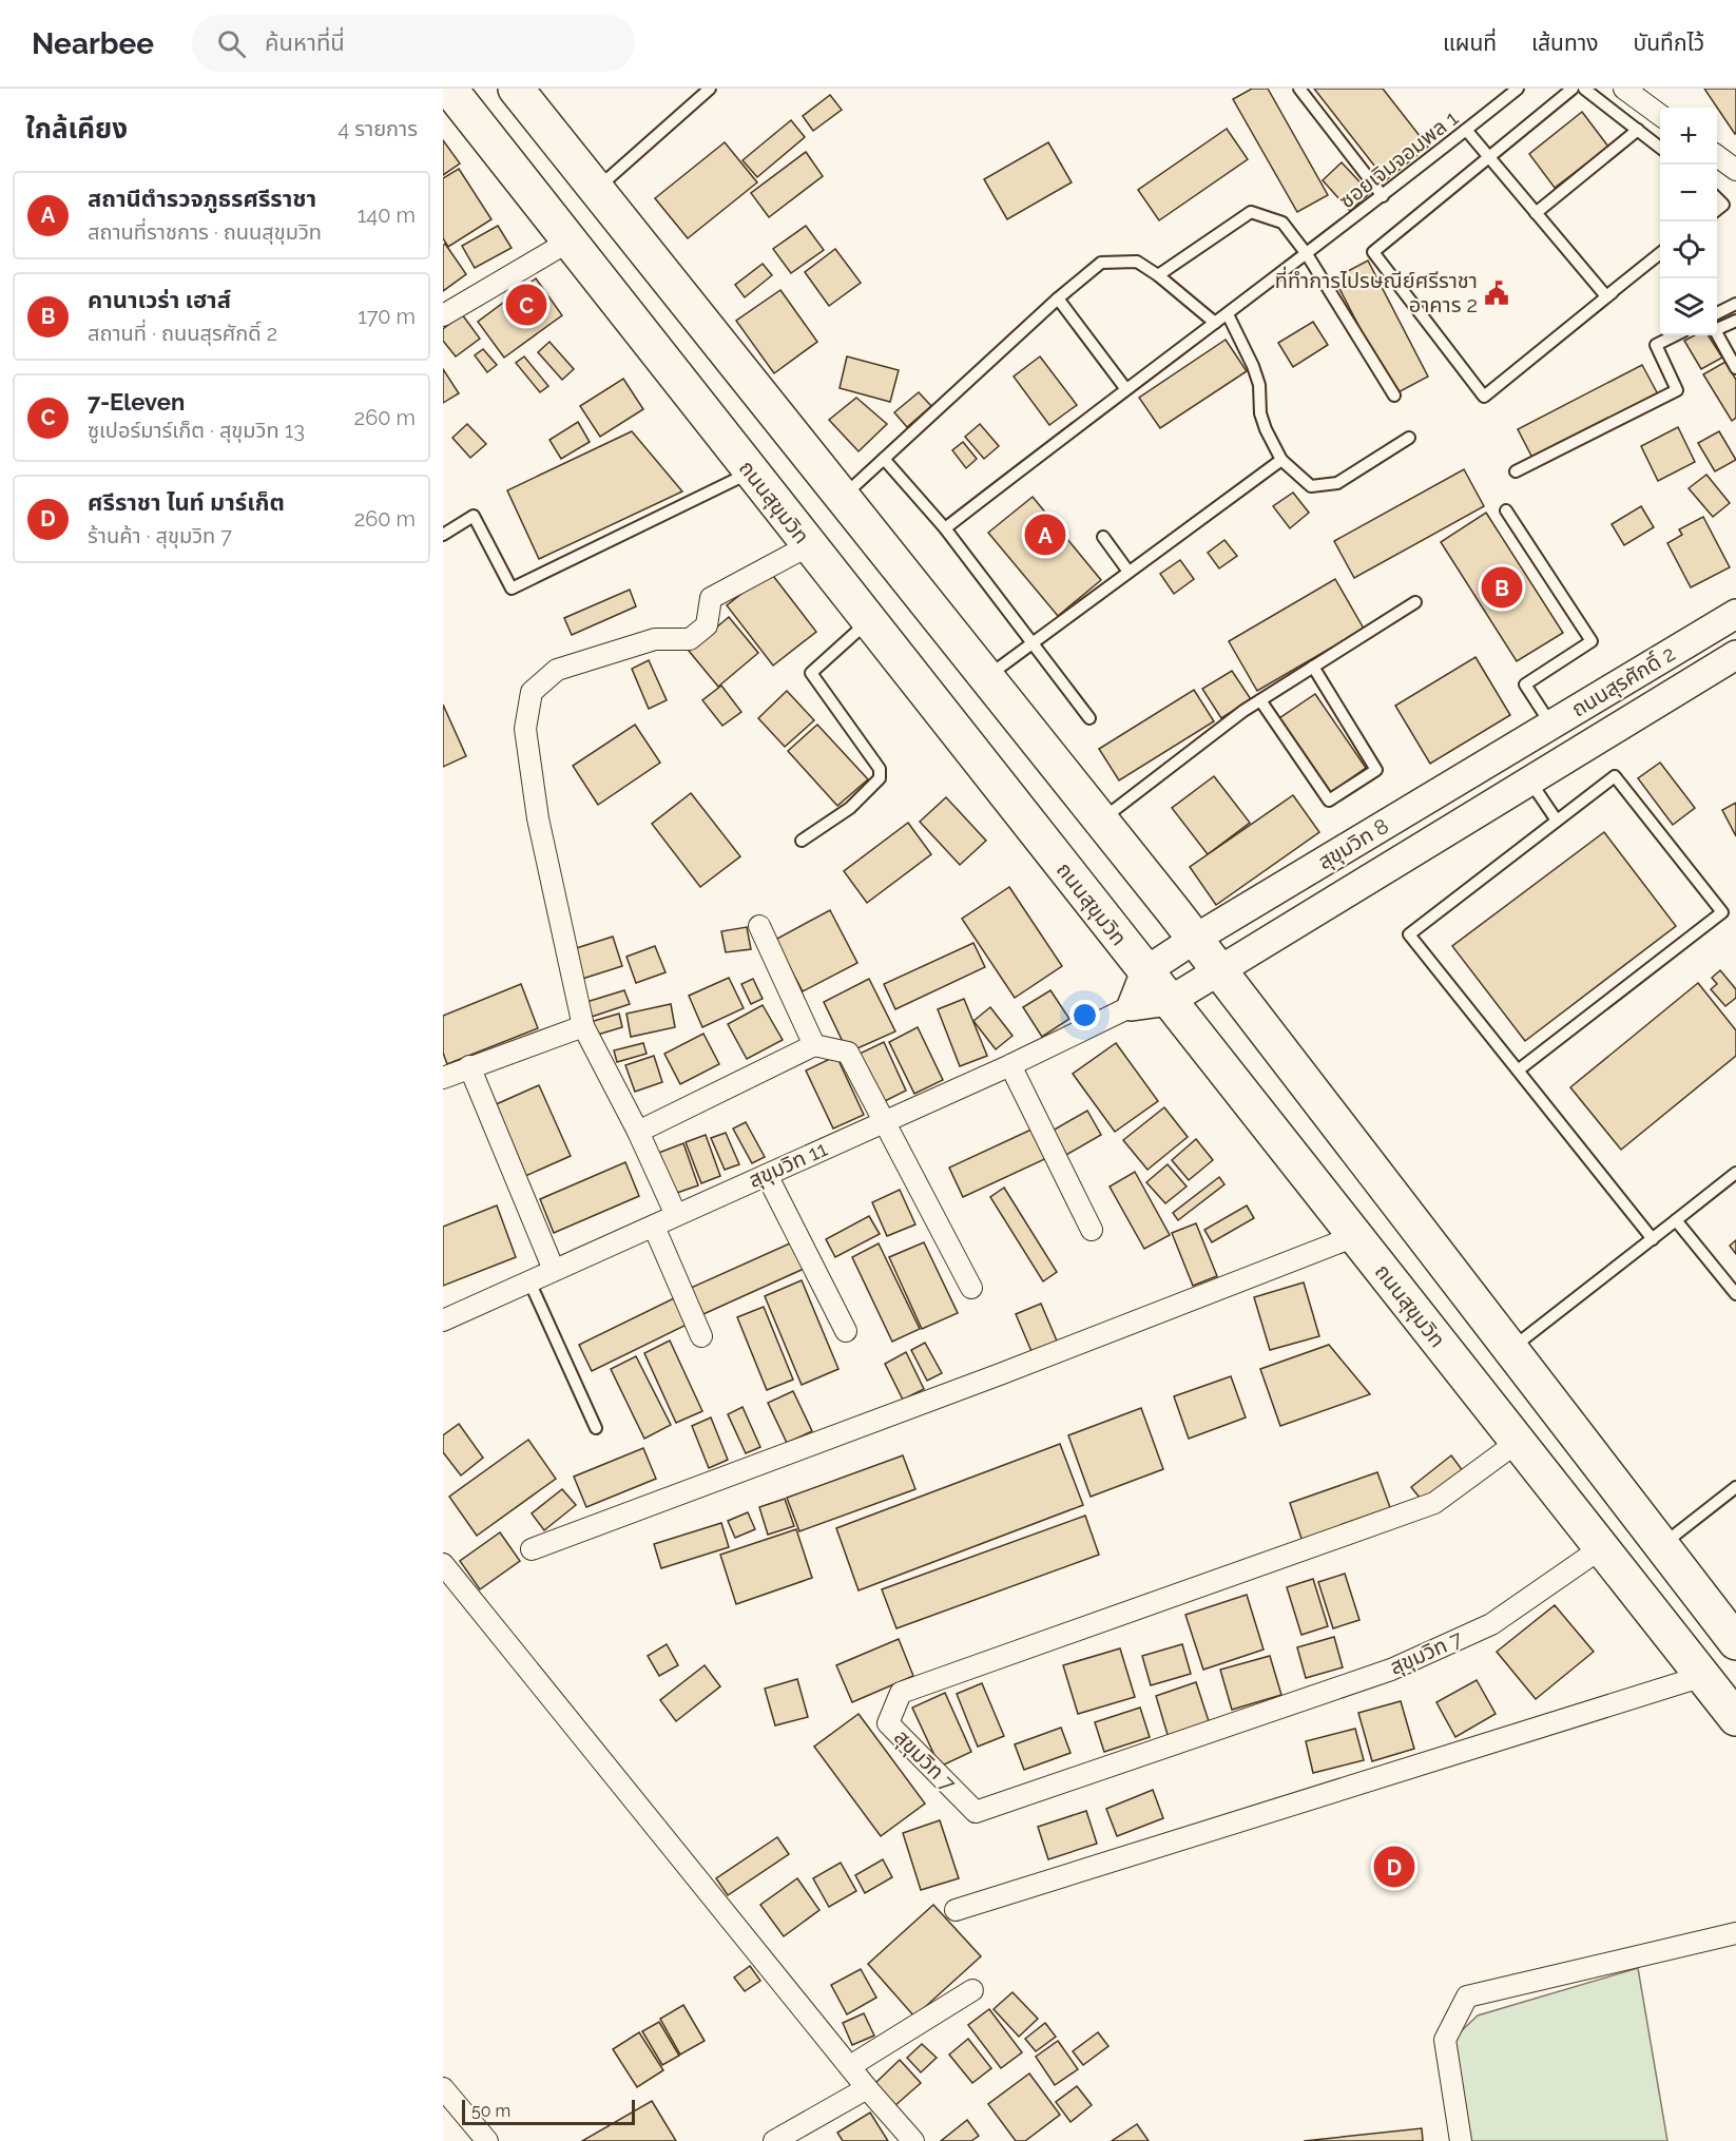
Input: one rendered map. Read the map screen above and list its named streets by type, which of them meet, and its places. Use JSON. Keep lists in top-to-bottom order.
{
  "streets": {
    "highway": ["ถนนสุขุมวิท"],
    "main road": ["ถนนสุรศักดิ์ 2", "สุขุมวิท 8", "สุขุมวิท 11"],
    "street": ["สุขุมวิท 7"],
    "lane": ["ซอยเจิมจอมพล 1"]
  },
  "crossings": [
    ["ถนนสุขุมวิท", "สุขุมวิท 11"],
    ["ถนนสุขุมวิท", "สุขุมวิท 7"],
    ["ถนนสุรศักดิ์ 2", "สุขุมวิท 8"],
    ["สุขุมวิท 8", "สุขุมวิท 11"]
  ],
  "places": {
    "public building": ["ที่ทำการไปรษณีย์ศรีราชา อาคาร 2"]
  },
  "scale_bar": "50 m",
  "page": {
    "header": "Nearbee",
    "search": "ค้นหาที่นี่",
    "nav": ["แผนที่", "เส้นทาง", "บันทึกไว้"],
    "heading": ["ใกล้เคียง", "4 รายการ"],
    "map_buttons": ["+", "−"],
    "list": [
      {
        "mark": "A",
        "name": "สถานีตำรวจภูธรศรีราชา",
        "note": "สถานที่ราชการ · ถนนสุขุมวิท",
        "value": "140 m"
      },
      {
        "mark": "B",
        "name": "คานาเวร่า เฮาส์",
        "note": "สถานที่ · ถนนสุรศักดิ์ 2",
        "value": "170 m"
      },
      {
        "mark": "C",
        "name": "7-Eleven",
        "note": "ซูเปอร์มาร์เก็ต · สุขุมวิท 13",
        "value": "260 m"
      },
      {
        "mark": "D",
        "name": "ศรีราชา ไนท์ มาร์เก็ต",
        "note": "ร้านค้า · สุขุมวิท 7",
        "value": "260 m"
      }
    ],
    "pins": [
      "C",
      "A",
      "B",
      "D"
    ],
    "scale": "50 m"
  }
}
